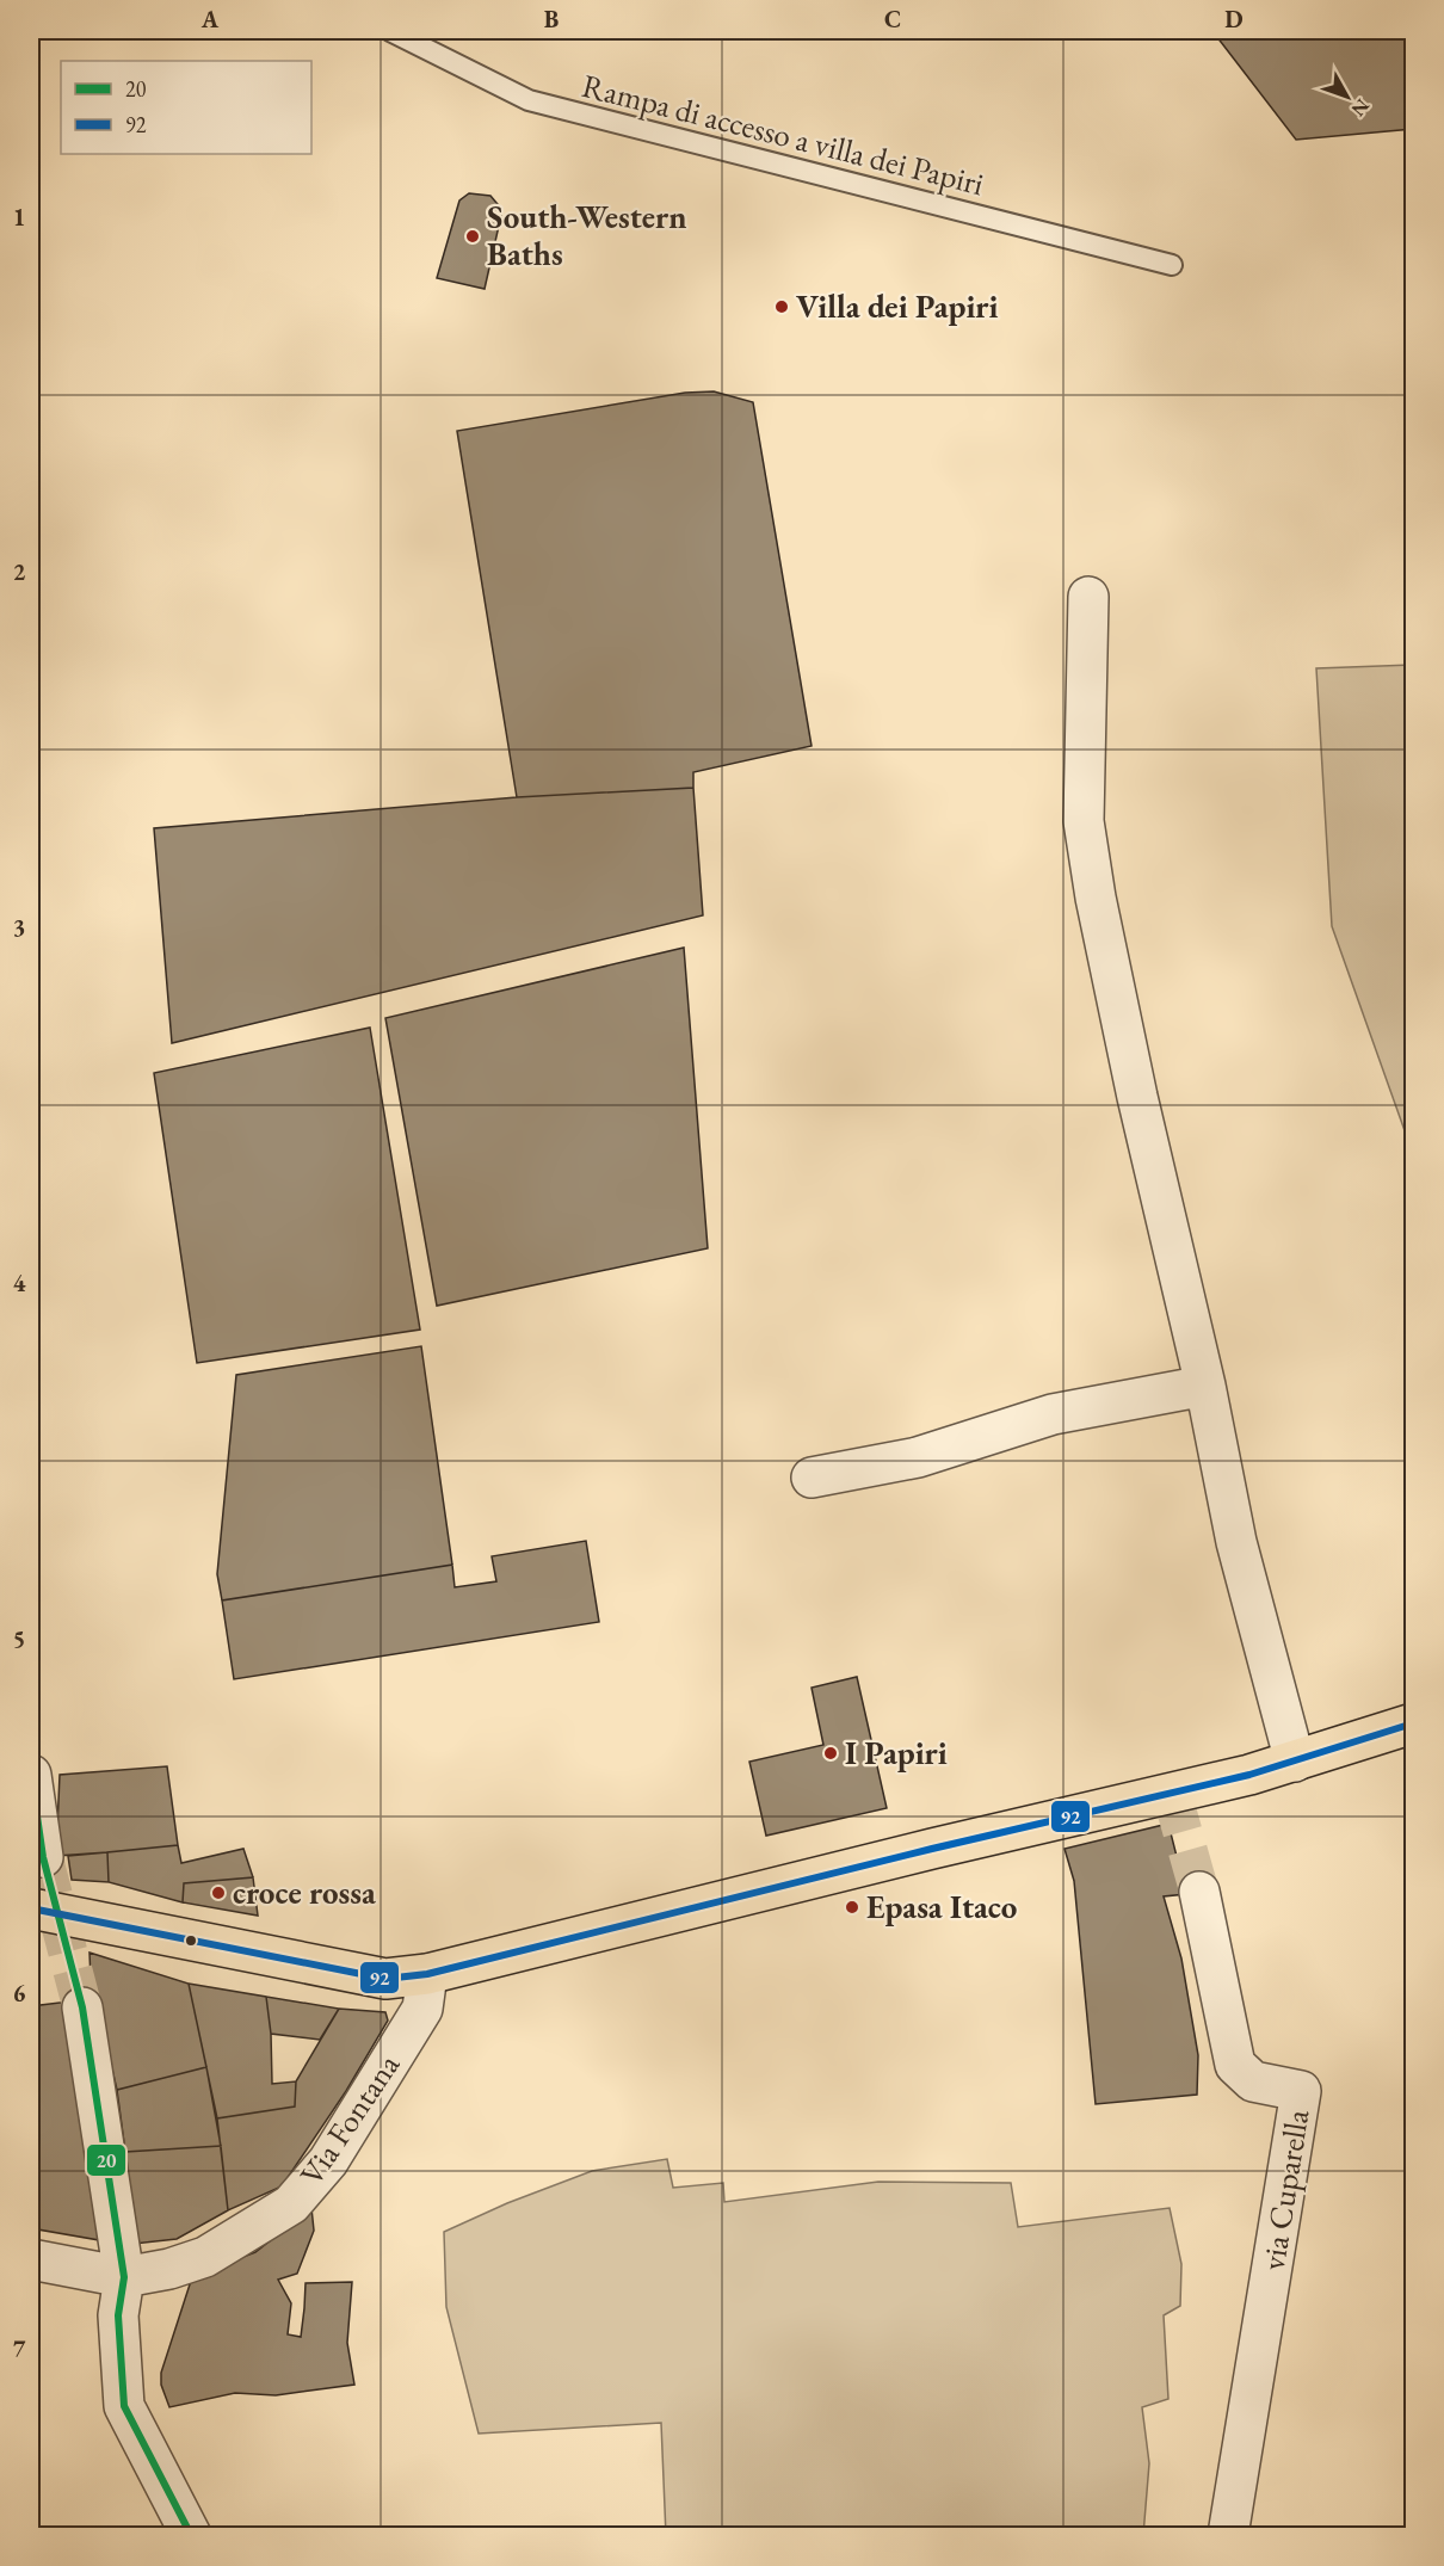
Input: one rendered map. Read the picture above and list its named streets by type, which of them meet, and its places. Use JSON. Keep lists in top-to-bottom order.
{
  "streets": {
    "street": ["Via Fontana", "via Cuparella"],
    "lane": ["Rampa di accesso a villa dei Papiri"]
  },
  "places": [
    "South-Western Baths",
    "Villa dei Papiri",
    "I Papiri",
    "croce rossa",
    "Epasa Itaco"
  ],
  "lines": ["transit line 92", "transit line 20"],
  "legend": ["20", "92"],
  "north": "bottom right",
  "grid": {
    "columns": [
      "A",
      "B",
      "C",
      "D"
    ],
    "rows": [
      "1",
      "2",
      "3",
      "4",
      "5",
      "6",
      "7"
    ]
  }
}
